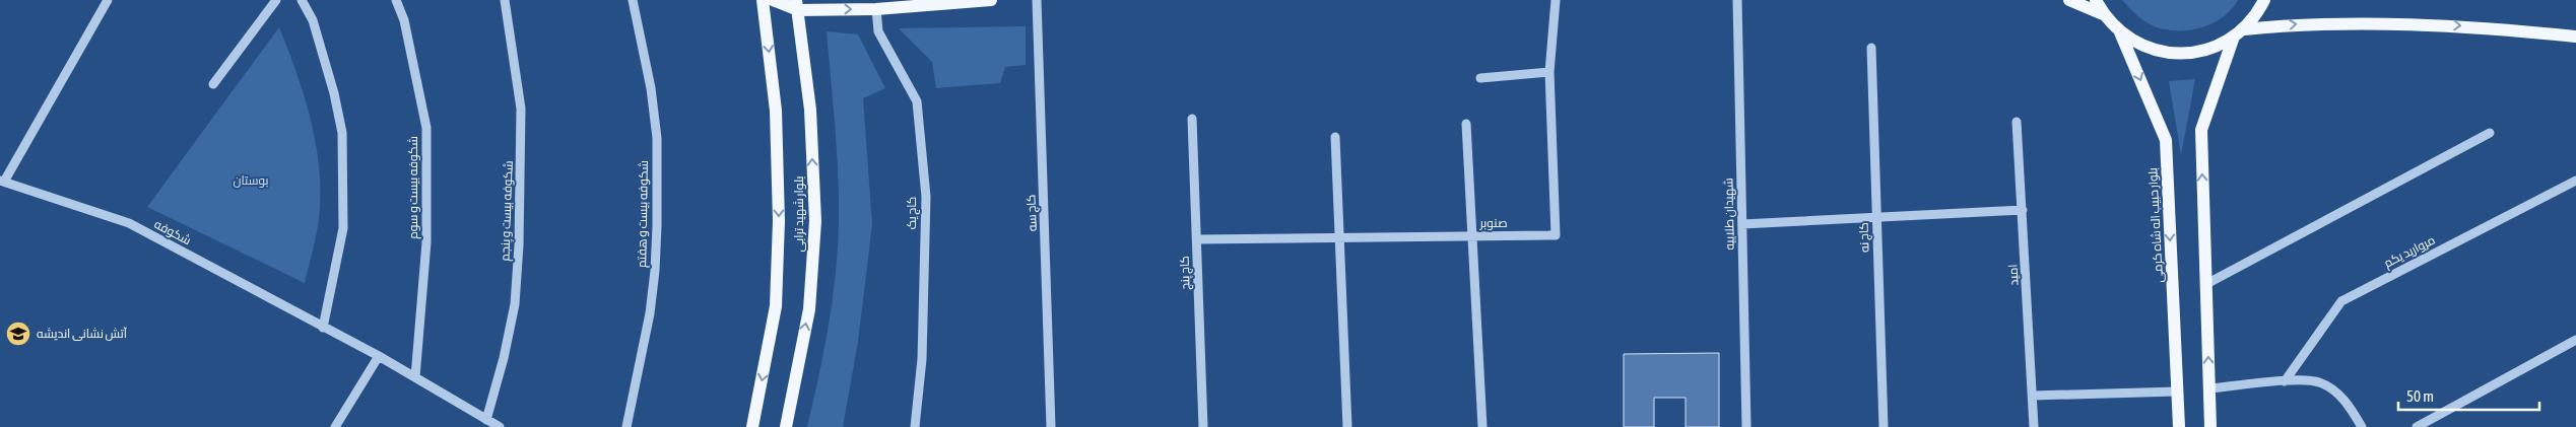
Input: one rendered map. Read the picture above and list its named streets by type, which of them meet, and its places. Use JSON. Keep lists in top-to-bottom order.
{
  "streets": {
    "main road": ["بلوار شهید ترابی", "بلوار حبیب اله شاه کرمی"],
    "street": [
      "شکوفه بیست و سوم",
      "شکوفه بیست و پنجم",
      "کاج یک",
      "کاج سه",
      "شکوفه بیست و هفتم",
      "شهیدان طلاییه",
      "صنوبر",
      "شکوفه",
      "کاج نه",
      "مروارید یکم",
      "کاج پنج",
      "امید"
    ]
  },
  "crossings": [
    ["شکوفه بیست و سوم", "شکوفه"],
    ["شکوفه بیست و پنجم", "شکوفه"],
    ["صنوبر", "کاج پنج"]
  ],
  "parks": ["بوستان"],
  "places": {
    "school or university": ["آتش نشانی اندیشه"]
  },
  "scale_bar": "50 m"
}
